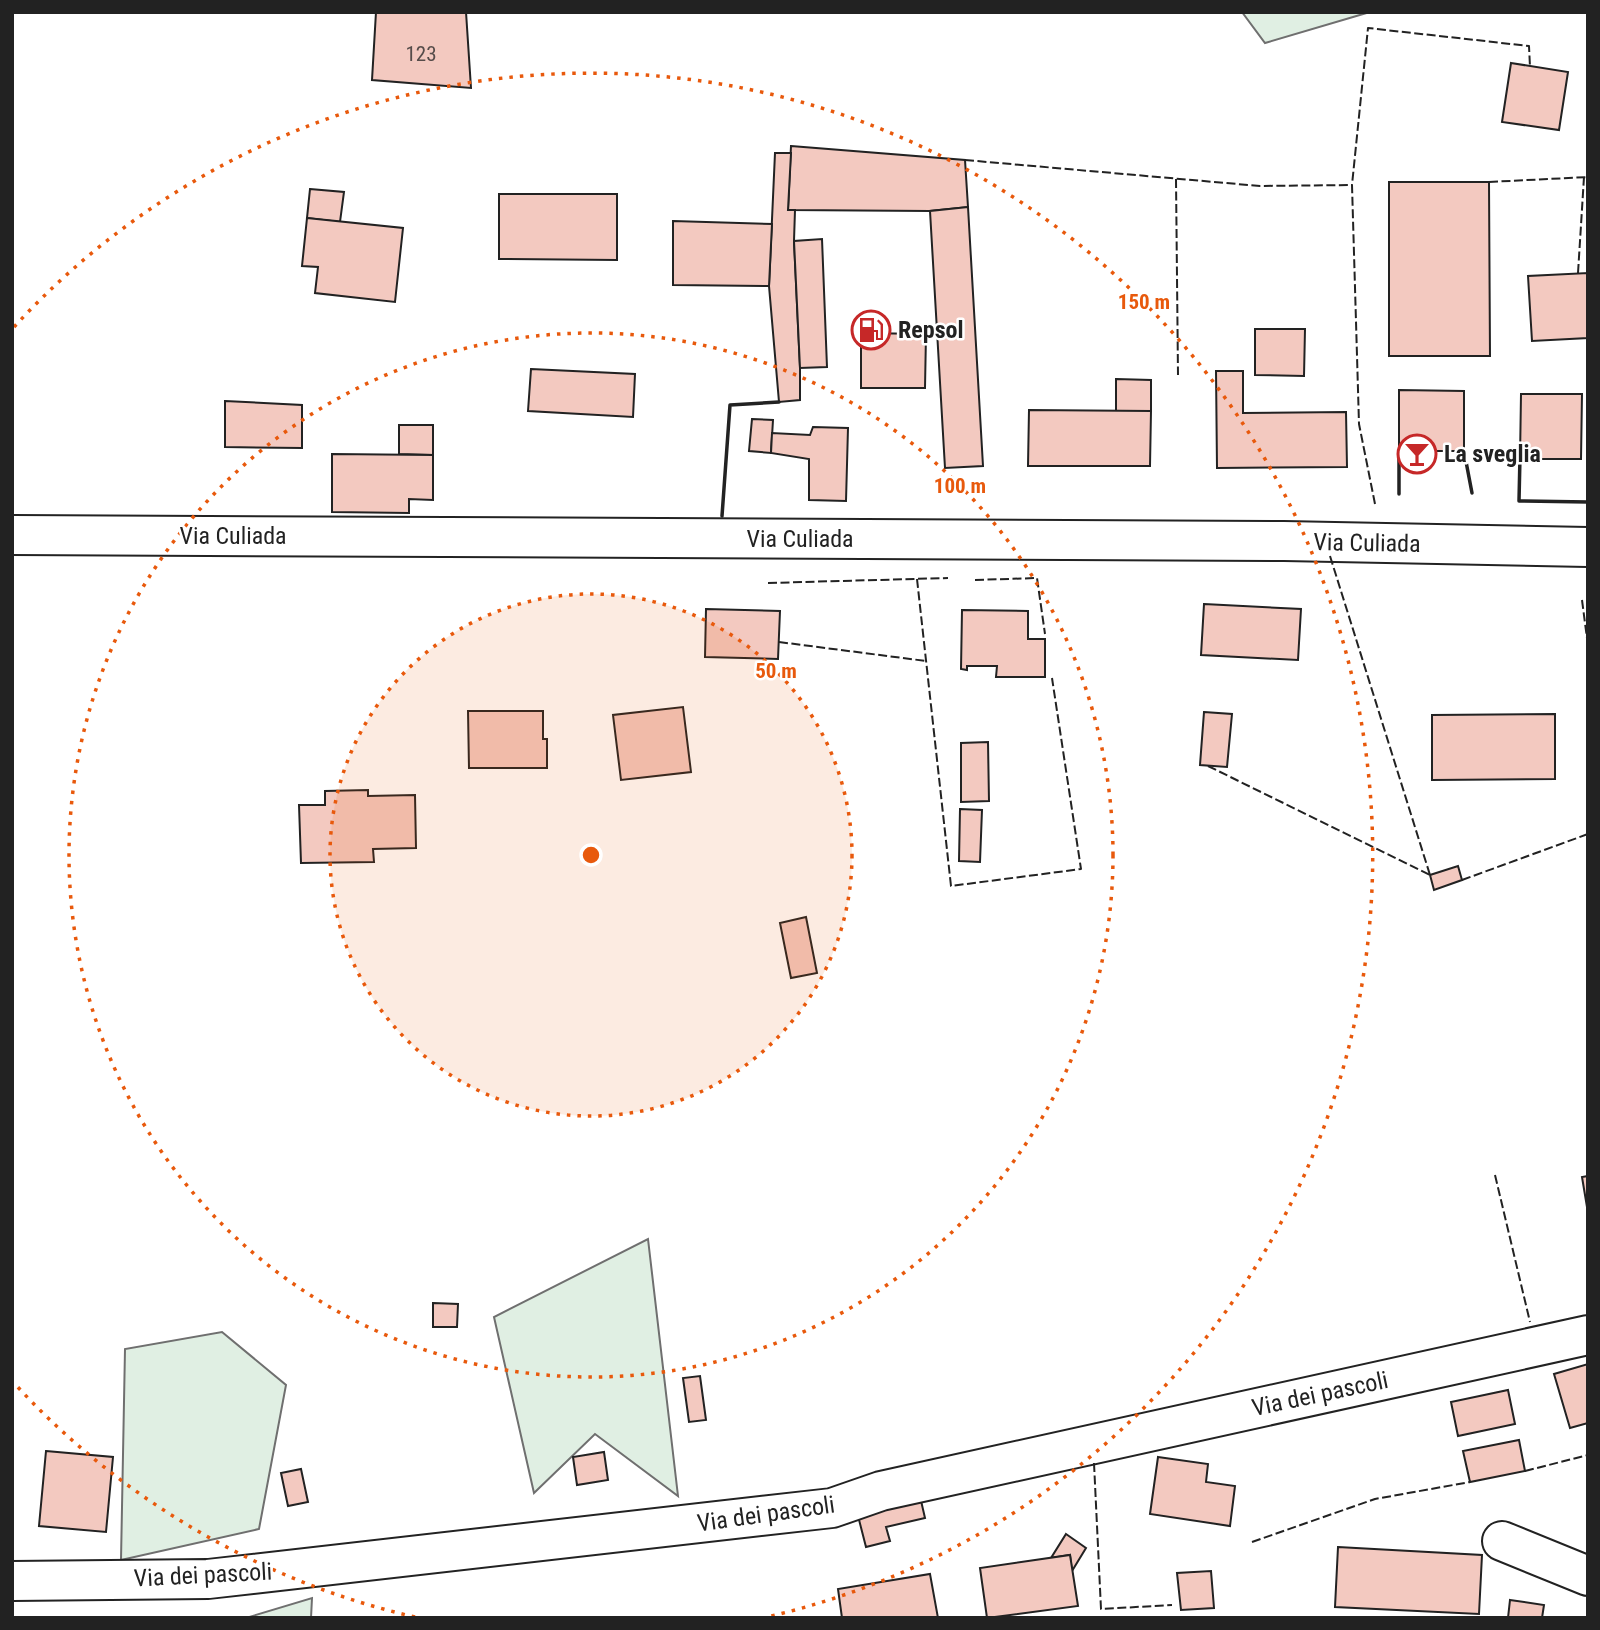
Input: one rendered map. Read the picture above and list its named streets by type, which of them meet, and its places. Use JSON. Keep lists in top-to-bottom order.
{
  "streets": {
    "street": ["Via Culiada", "Via dei pascoli"]
  },
  "places": {
    "fuel station": ["Repsol"],
    "bar": ["La sveglia"]
  },
  "house_numbers": ["123"],
  "rings": ["150 m", "100 m", "50 m"]
}
